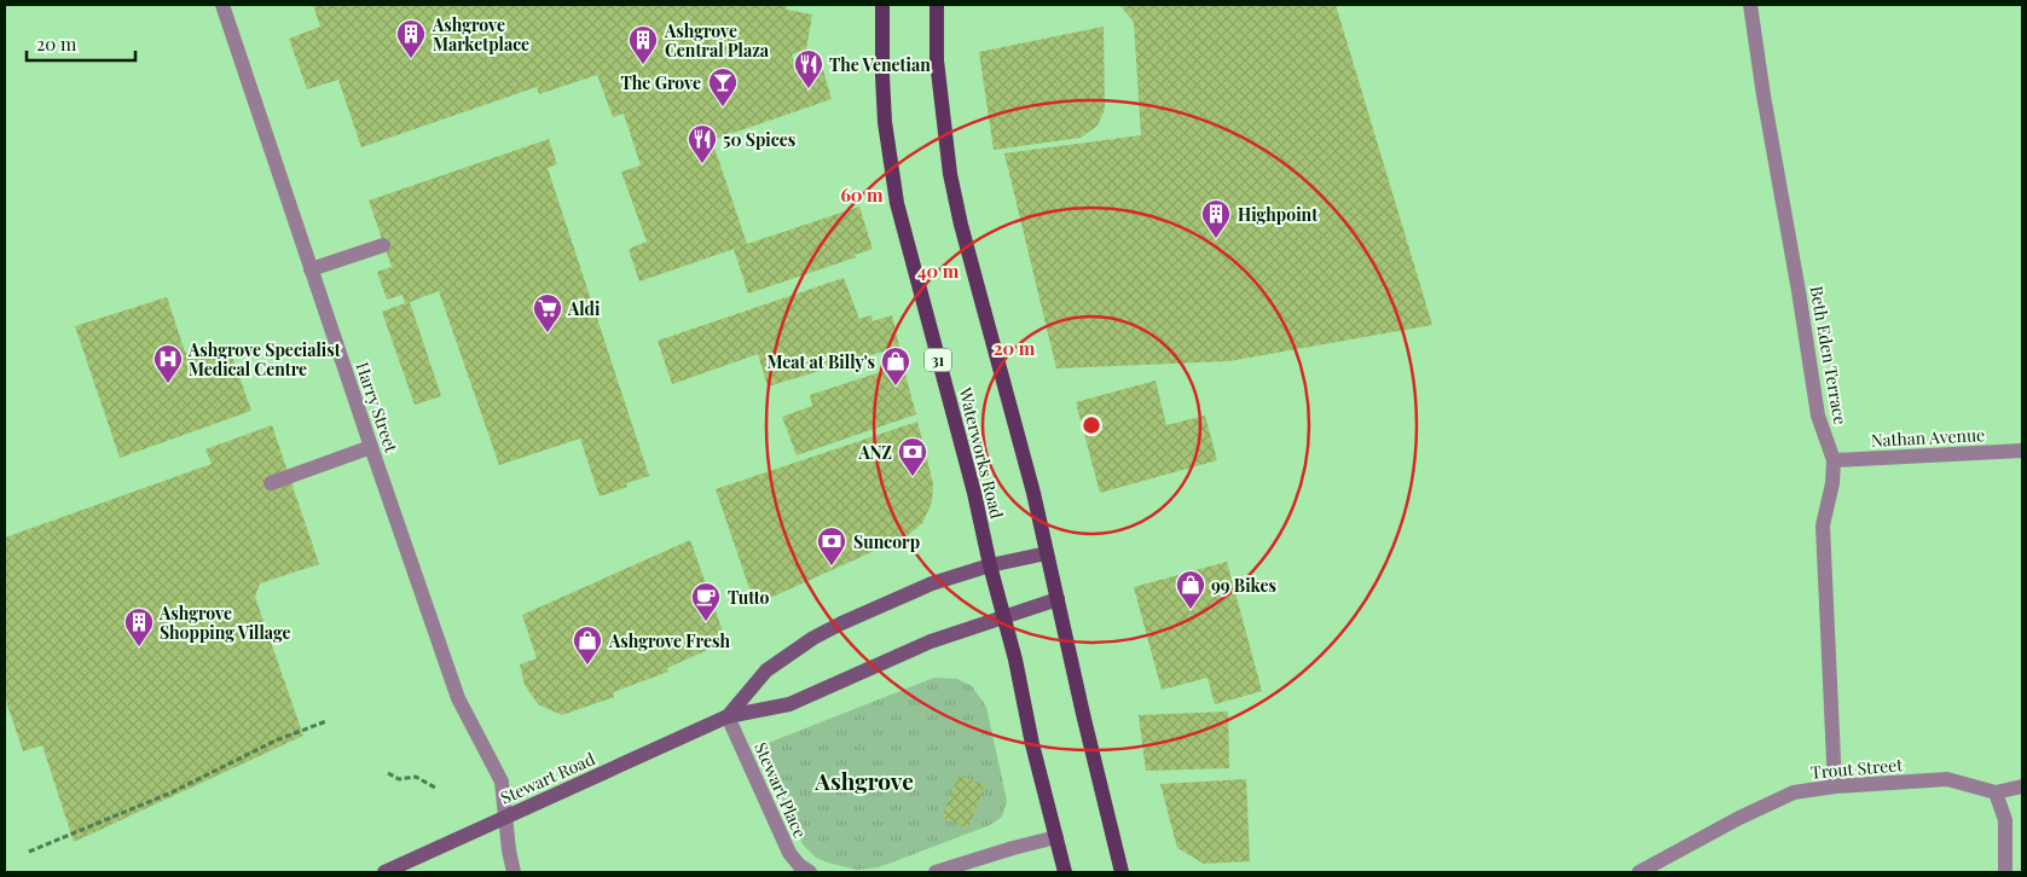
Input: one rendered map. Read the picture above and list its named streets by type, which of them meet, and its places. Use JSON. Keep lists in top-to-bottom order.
{
  "streets": {
    "main road": ["31", "Waterworks Road", "Stewart Road"],
    "street": [
      "Beth Eden Terrace",
      "Harry Street",
      "Nathan Avenue",
      "Trout Street",
      "Stewart Place"
    ]
  },
  "crossings": [
    ["Beth Eden Terrace", "Nathan Avenue"],
    ["Beth Eden Terrace", "Trout Street"],
    ["Harry Street", "Stewart Road"],
    ["Waterworks Road", "Stewart Road"],
    ["Stewart Road", "Stewart Place"]
  ],
  "districts": ["Ashgrove"],
  "places": {
    "building": [
      "Ashgrove Marketplace",
      "Ashgrove Central Plaza",
      "Highpoint",
      "Ashgrove Shopping Village"
    ],
    "restaurant": ["The Venetian", "50 Spices"],
    "bar": ["The Grove"],
    "supermarket": ["Aldi"],
    "hospital": ["Ashgrove Specialist Medical Centre"],
    "shop": ["Meat at Billy's", "99 Bikes", "Ashgrove Fresh"],
    "bank": ["ANZ", "Suncorp"],
    "cafe": ["Tutto"]
  },
  "scale_bar": "20 m",
  "rings": ["60 m", "40 m", "20 m"]
}
